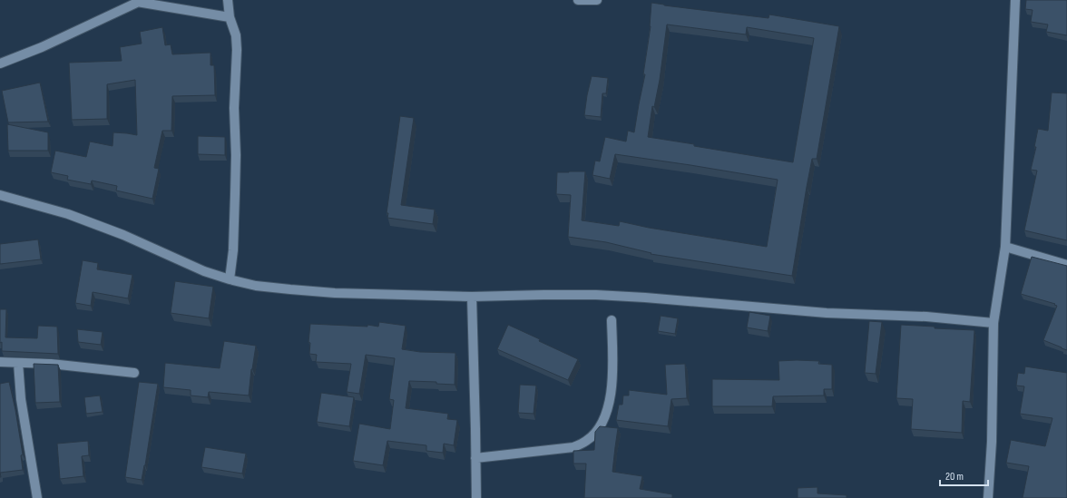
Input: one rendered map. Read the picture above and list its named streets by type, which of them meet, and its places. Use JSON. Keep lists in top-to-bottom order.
{
  "scale_bar": "20 m"
}
